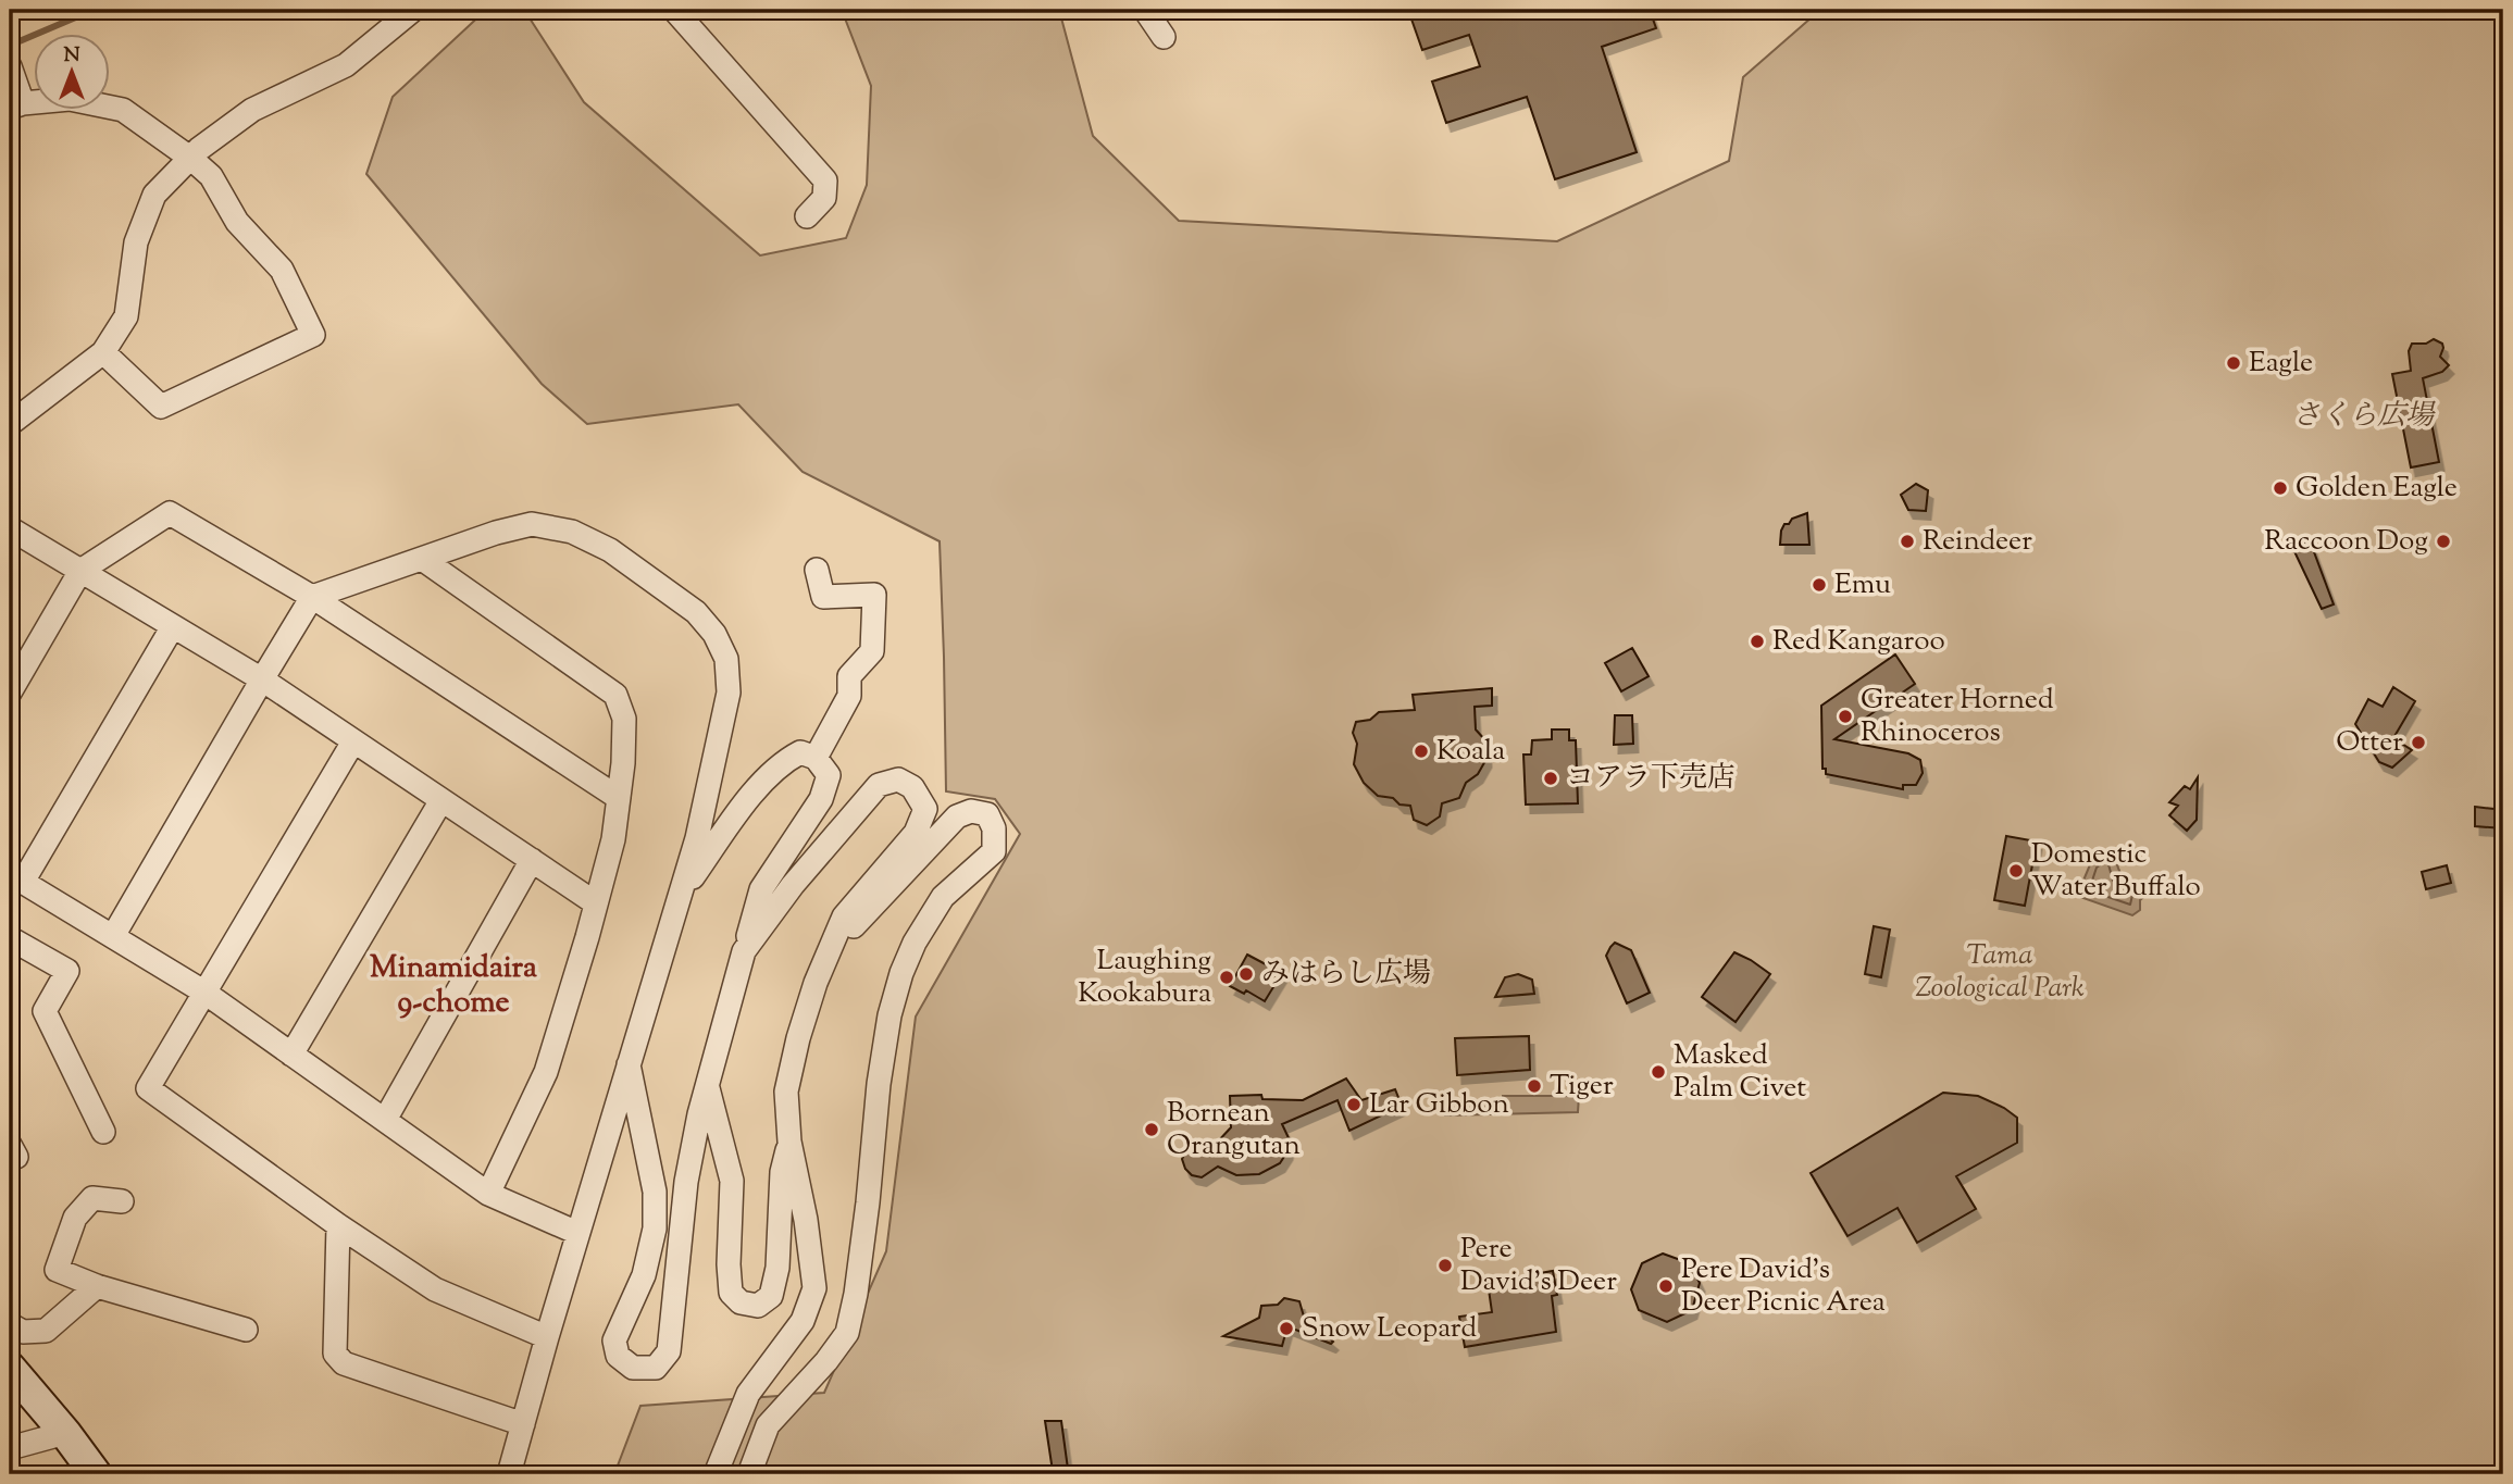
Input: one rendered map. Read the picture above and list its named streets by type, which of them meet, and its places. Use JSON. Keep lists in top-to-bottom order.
{
  "districts": ["Minamidaira 9-chome"],
  "parks": ["さくら広場", "Tama Zoological Park"],
  "places": [
    "Eagle",
    "Golden Eagle",
    "Reindeer",
    "Raccoon Dog",
    "Emu",
    "Red Kangaroo",
    "Greater Horned Rhinoceros",
    "Otter",
    "Koala",
    "コアラ下売店",
    "Domestic Water Buffalo",
    "みはらし広場",
    "Laughing Kookabura",
    "Masked Palm Civet",
    "Tiger",
    "Lar Gibbon",
    "Bornean Orangutan",
    "Pere David's Deer",
    "Pere David's Deer Picnic Area",
    "Snow Leopard"
  ],
  "north": "top"
}
